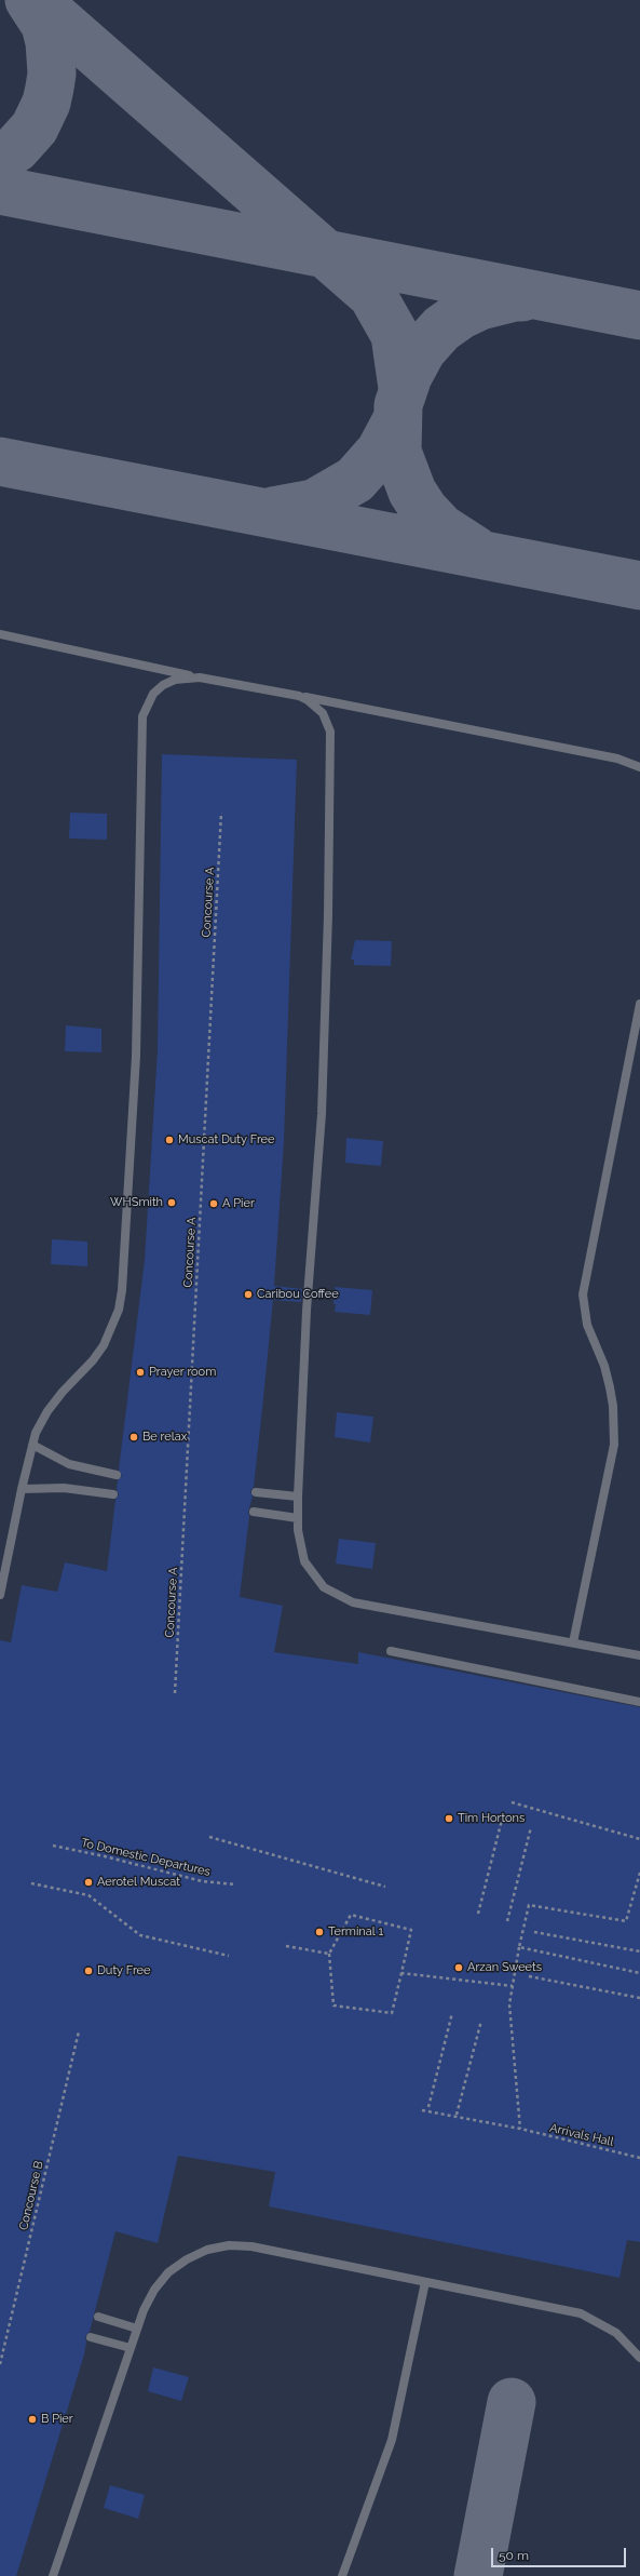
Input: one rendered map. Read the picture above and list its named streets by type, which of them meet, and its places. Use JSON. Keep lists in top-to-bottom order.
{
  "streets": {
    "path": [
      "Concourse A",
      "To Domestic Departures",
      "Arrivals Hall",
      "Concourse B"
    ]
  },
  "places": [
    "Muscat Duty Free",
    "WHSmith",
    "A Pier",
    "Caribou Coffee",
    "Prayer room",
    "Be relax",
    "Tim Hortons",
    "Aerotel Muscat",
    "Terminal 1",
    "Arzan Sweets",
    "Duty Free",
    "B Pier"
  ],
  "scale_bar": "50 m"
}
